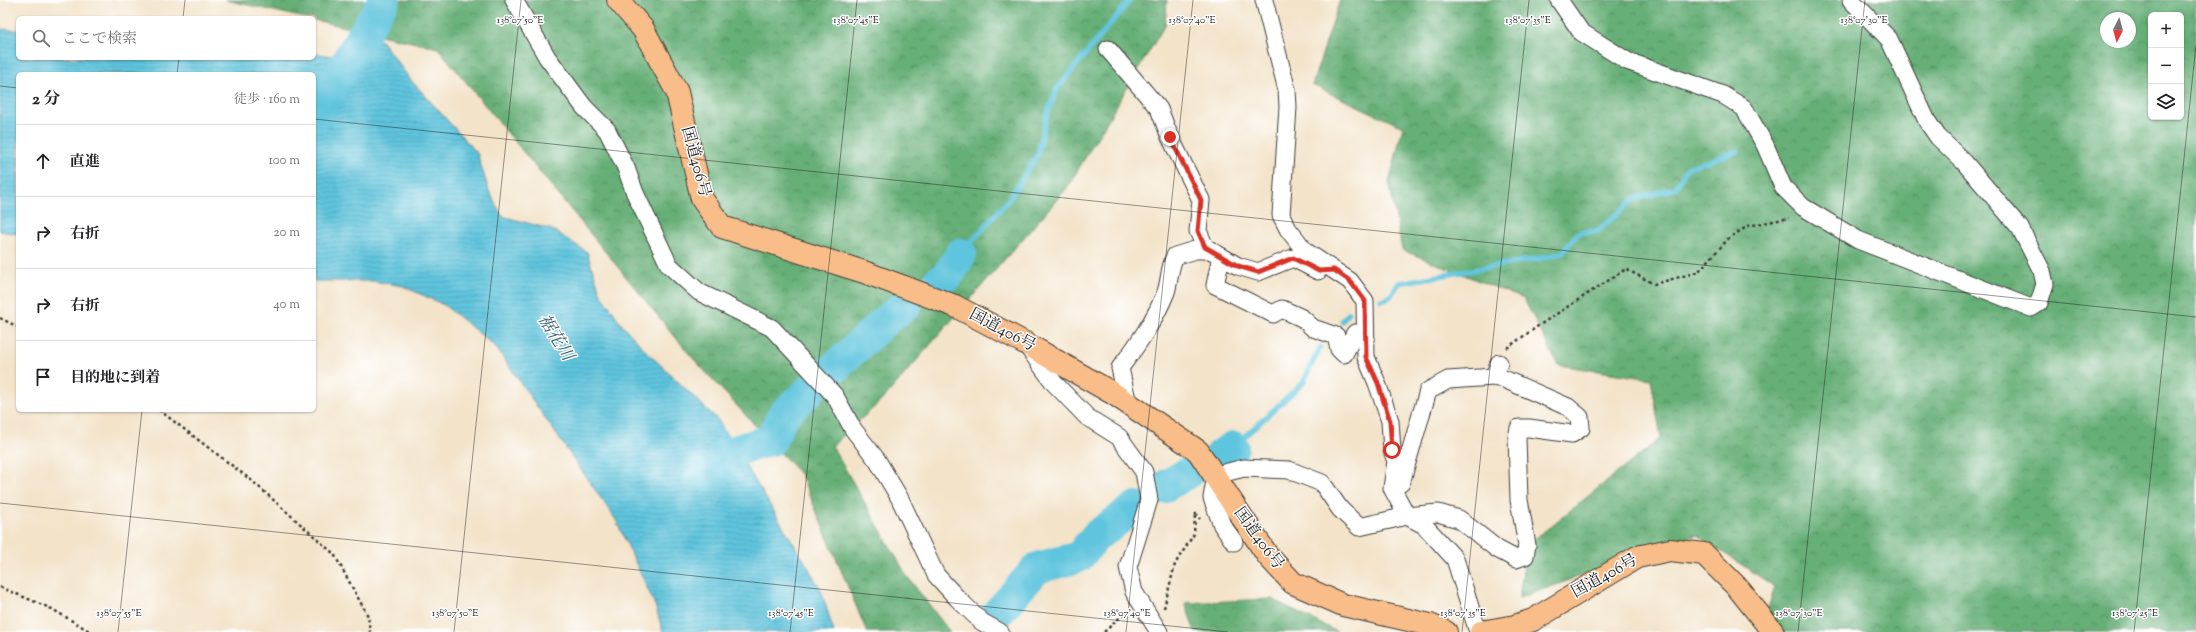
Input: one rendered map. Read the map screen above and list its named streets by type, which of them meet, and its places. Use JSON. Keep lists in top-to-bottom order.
{
  "streets": {
    "highway": ["国道406号"]
  },
  "water": ["裾花川"],
  "north": "bottom",
  "page": {
    "map_buttons": ["+", "−"],
    "search": "ここで検索",
    "heading": ["2 分", "徒歩 · 160 m"],
    "list": [
      ["直進", "100 m"],
      ["右折", "20 m"],
      ["右折", "40 m"],
      "目的地に到着"
    ]
  },
  "coordinates": [
    "138°07'50\"E",
    "138°07'45\"E",
    "138°07'40\"E",
    "138°07'35\"E",
    "138°07'30\"E",
    "138°07'55\"E",
    "138°07'25\"E"
  ]
}
